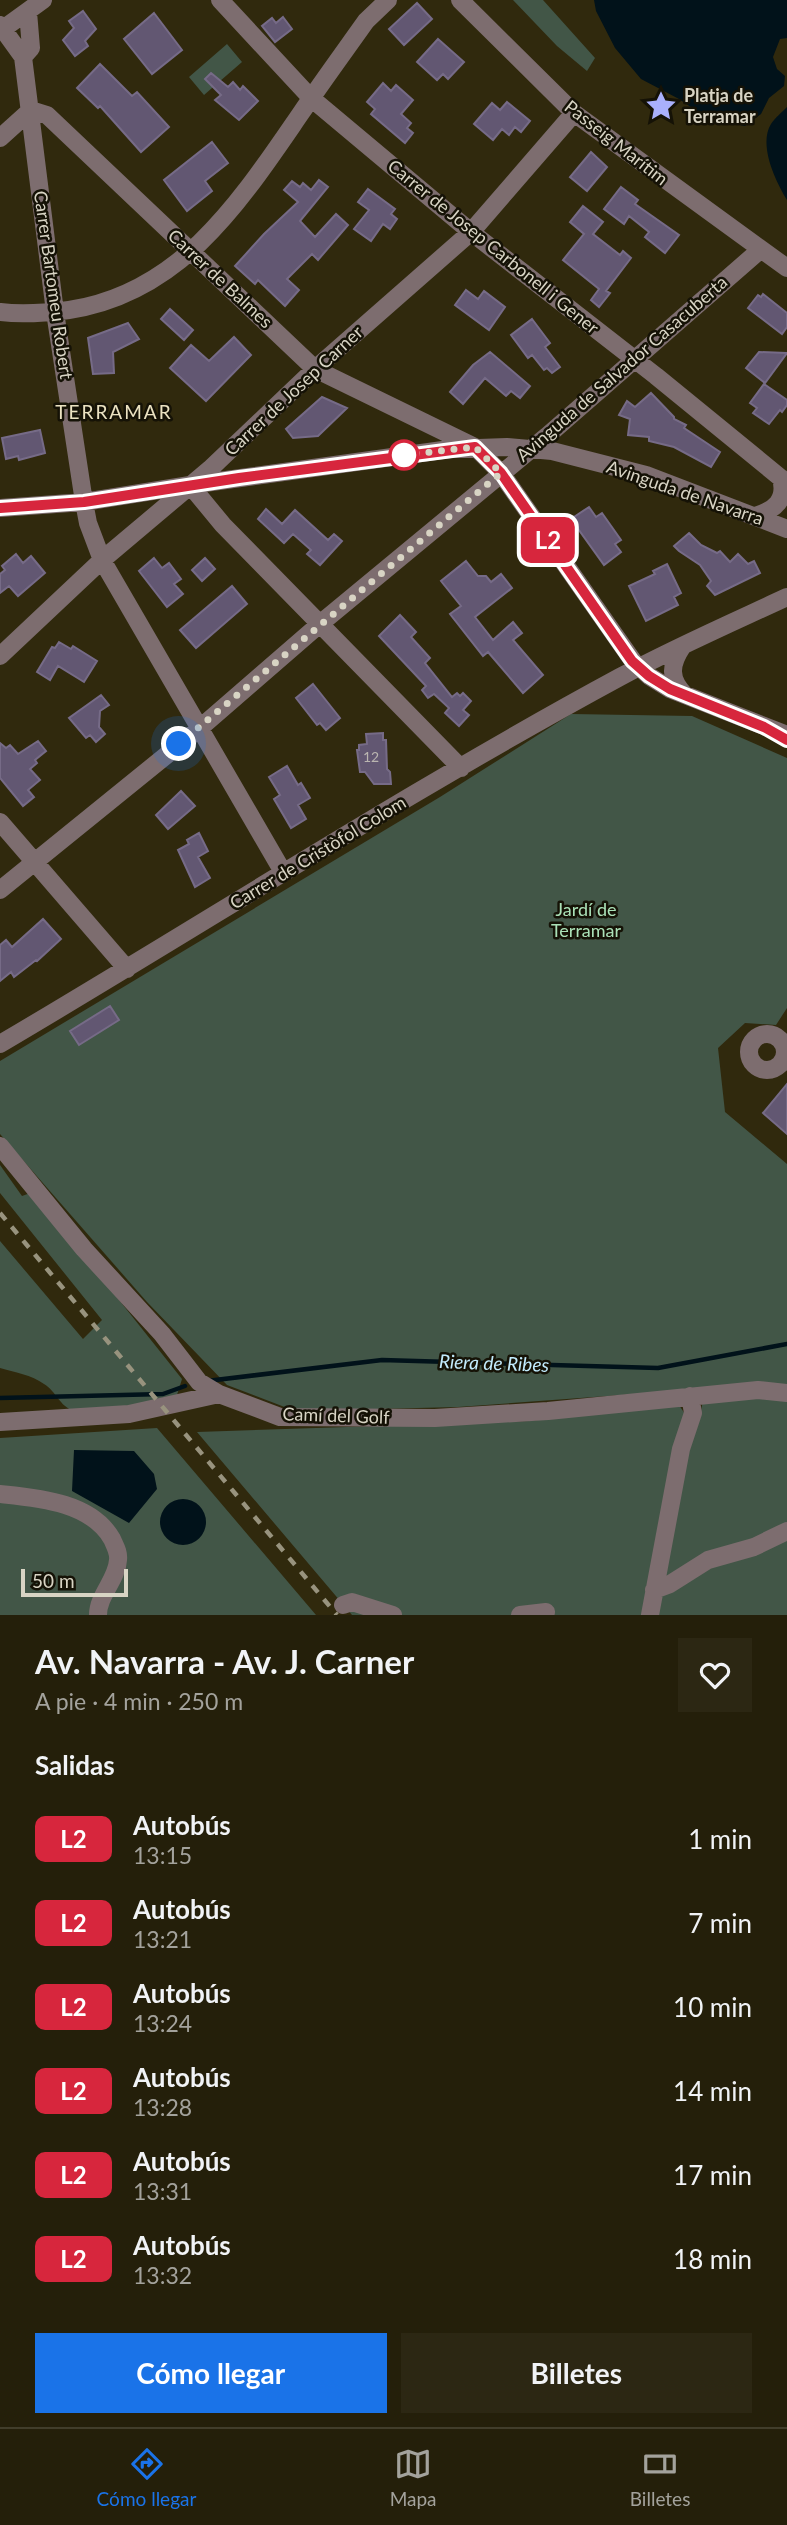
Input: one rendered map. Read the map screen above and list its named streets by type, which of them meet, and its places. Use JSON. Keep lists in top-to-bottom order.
{
  "streets": {
    "street": [
      "Passeig Marítim",
      "Carrer de Josep Carbonell i Gener",
      "Carrer de Balmes",
      "Carrer Bartomeu Robert",
      "Avinguda de Salvador Casacuberta",
      "Carrer de Josep Carner",
      "Avinguda de Navarra",
      "Carrer de Cristòfol Colom",
      "Camí del Golf"
    ]
  },
  "crossings": [
    ["Passeig Marítim", "Avinguda de Salvador Casacuberta"],
    ["Passeig Marítim", "Carrer de Josep Carner"],
    ["Carrer de Josep Carbonell i Gener", "Avinguda de Salvador Casacuberta"],
    ["Carrer de Josep Carbonell i Gener", "Carrer de Josep Carner"],
    ["Carrer de Josep Carbonell i Gener", "Avinguda de Navarra"],
    ["Carrer de Balmes", "Carrer Bartomeu Robert"],
    ["Carrer de Balmes", "Carrer de Josep Carner"],
    ["Carrer de Balmes", "Avinguda de Navarra"],
    ["Carrer Bartomeu Robert", "Avinguda de Salvador Casacuberta"],
    ["Carrer Bartomeu Robert", "Carrer de Josep Carner"],
    ["Carrer Bartomeu Robert", "Avinguda de Navarra"],
    ["Carrer Bartomeu Robert", "Carrer de Cristòfol Colom"],
    ["Avinguda de Salvador Casacuberta", "Avinguda de Navarra"],
    ["Carrer de Josep Carner", "Avinguda de Navarra"]
  ],
  "districts": ["TERRAMAR"],
  "water": ["Riera de Ribes"],
  "parks": ["Jardí de Terramar"],
  "places": {
    "place": ["Platja de Terramar"]
  },
  "lines": ["bus line L2"],
  "house_numbers": ["12"],
  "scale_bar": "50 m",
  "page": {
    "on_map": "L2",
    "scale": "50 m",
    "heading": [
      ["Av. Navarra - Av. J. Carner", "A pie · 4 min · 250 m"],
      "Salidas"
    ],
    "list": [
      {
        "mark": "L2",
        "name": "Autobús",
        "note": "13:15",
        "value": "1 min"
      },
      {
        "mark": "L2",
        "name": "Autobús",
        "note": "13:21",
        "value": "7 min"
      },
      {
        "mark": "L2",
        "name": "Autobús",
        "note": "13:24",
        "value": "10 min"
      },
      {
        "mark": "L2",
        "name": "Autobús",
        "note": "13:28",
        "value": "14 min"
      },
      {
        "mark": "L2",
        "name": "Autobús",
        "note": "13:31",
        "value": "17 min"
      },
      {
        "mark": "L2",
        "name": "Autobús",
        "note": "13:32",
        "value": "18 min"
      }
    ],
    "buttons": ["Cómo llegar", "Billetes"],
    "tabs": ["Cómo llegar", "Mapa", "Billetes"]
  }
}
